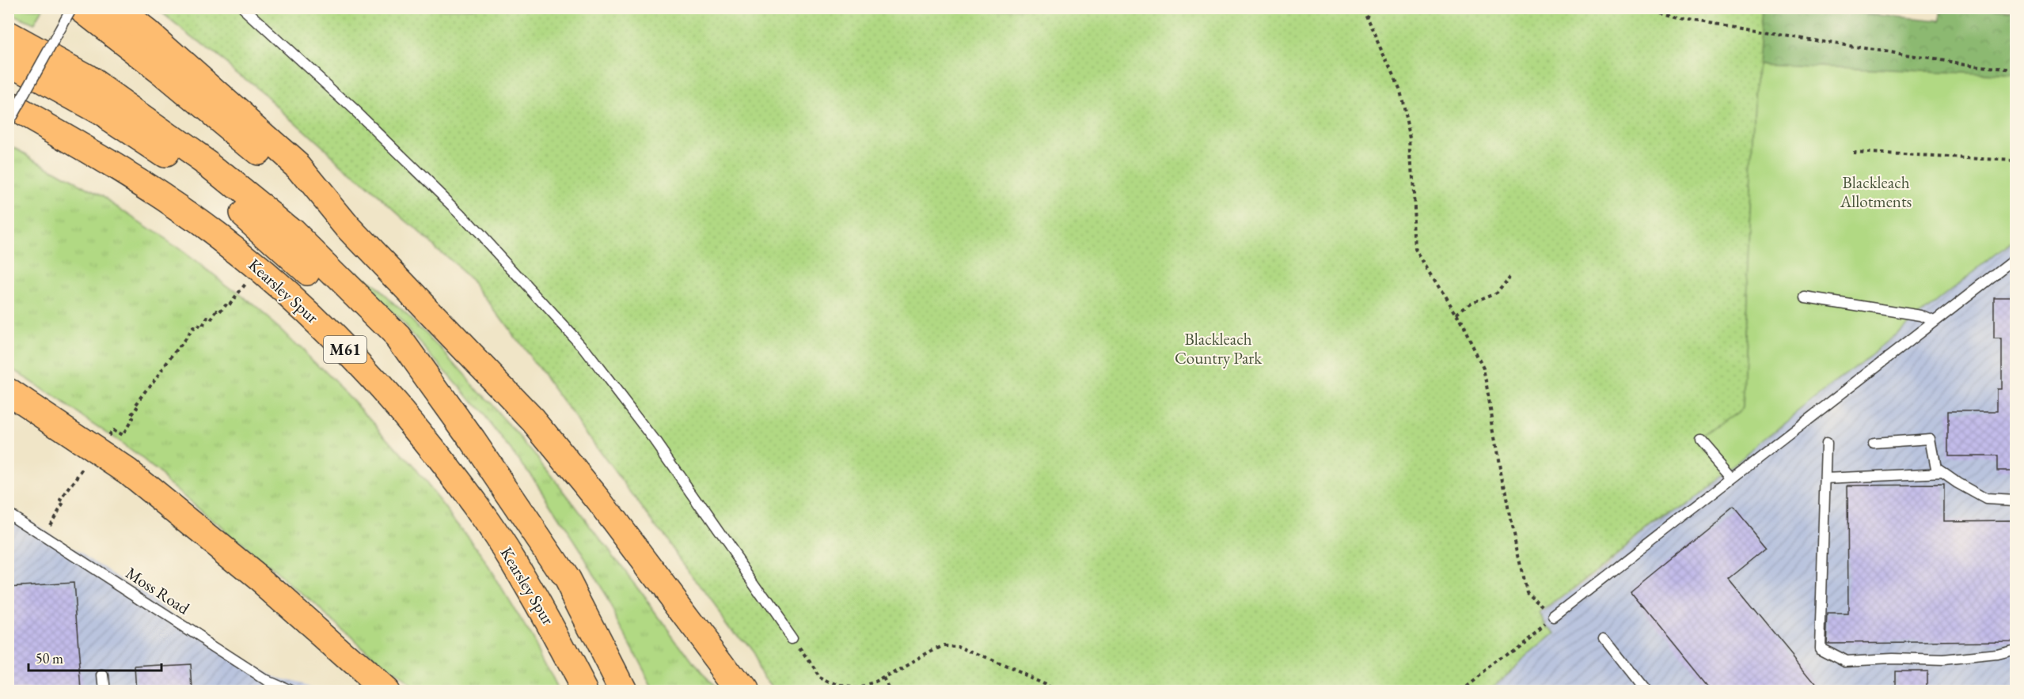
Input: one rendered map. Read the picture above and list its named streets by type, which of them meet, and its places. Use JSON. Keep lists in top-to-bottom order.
{
  "streets": {
    "highway": ["Kearsley Spur", "M61"],
    "lane": ["Moss Road"]
  },
  "crossings": [
    ["Kearsley Spur", "M61"]
  ],
  "parks": ["Blackleach Allotments", "Blackleach Country Park"],
  "scale_bar": "50 m"
}
